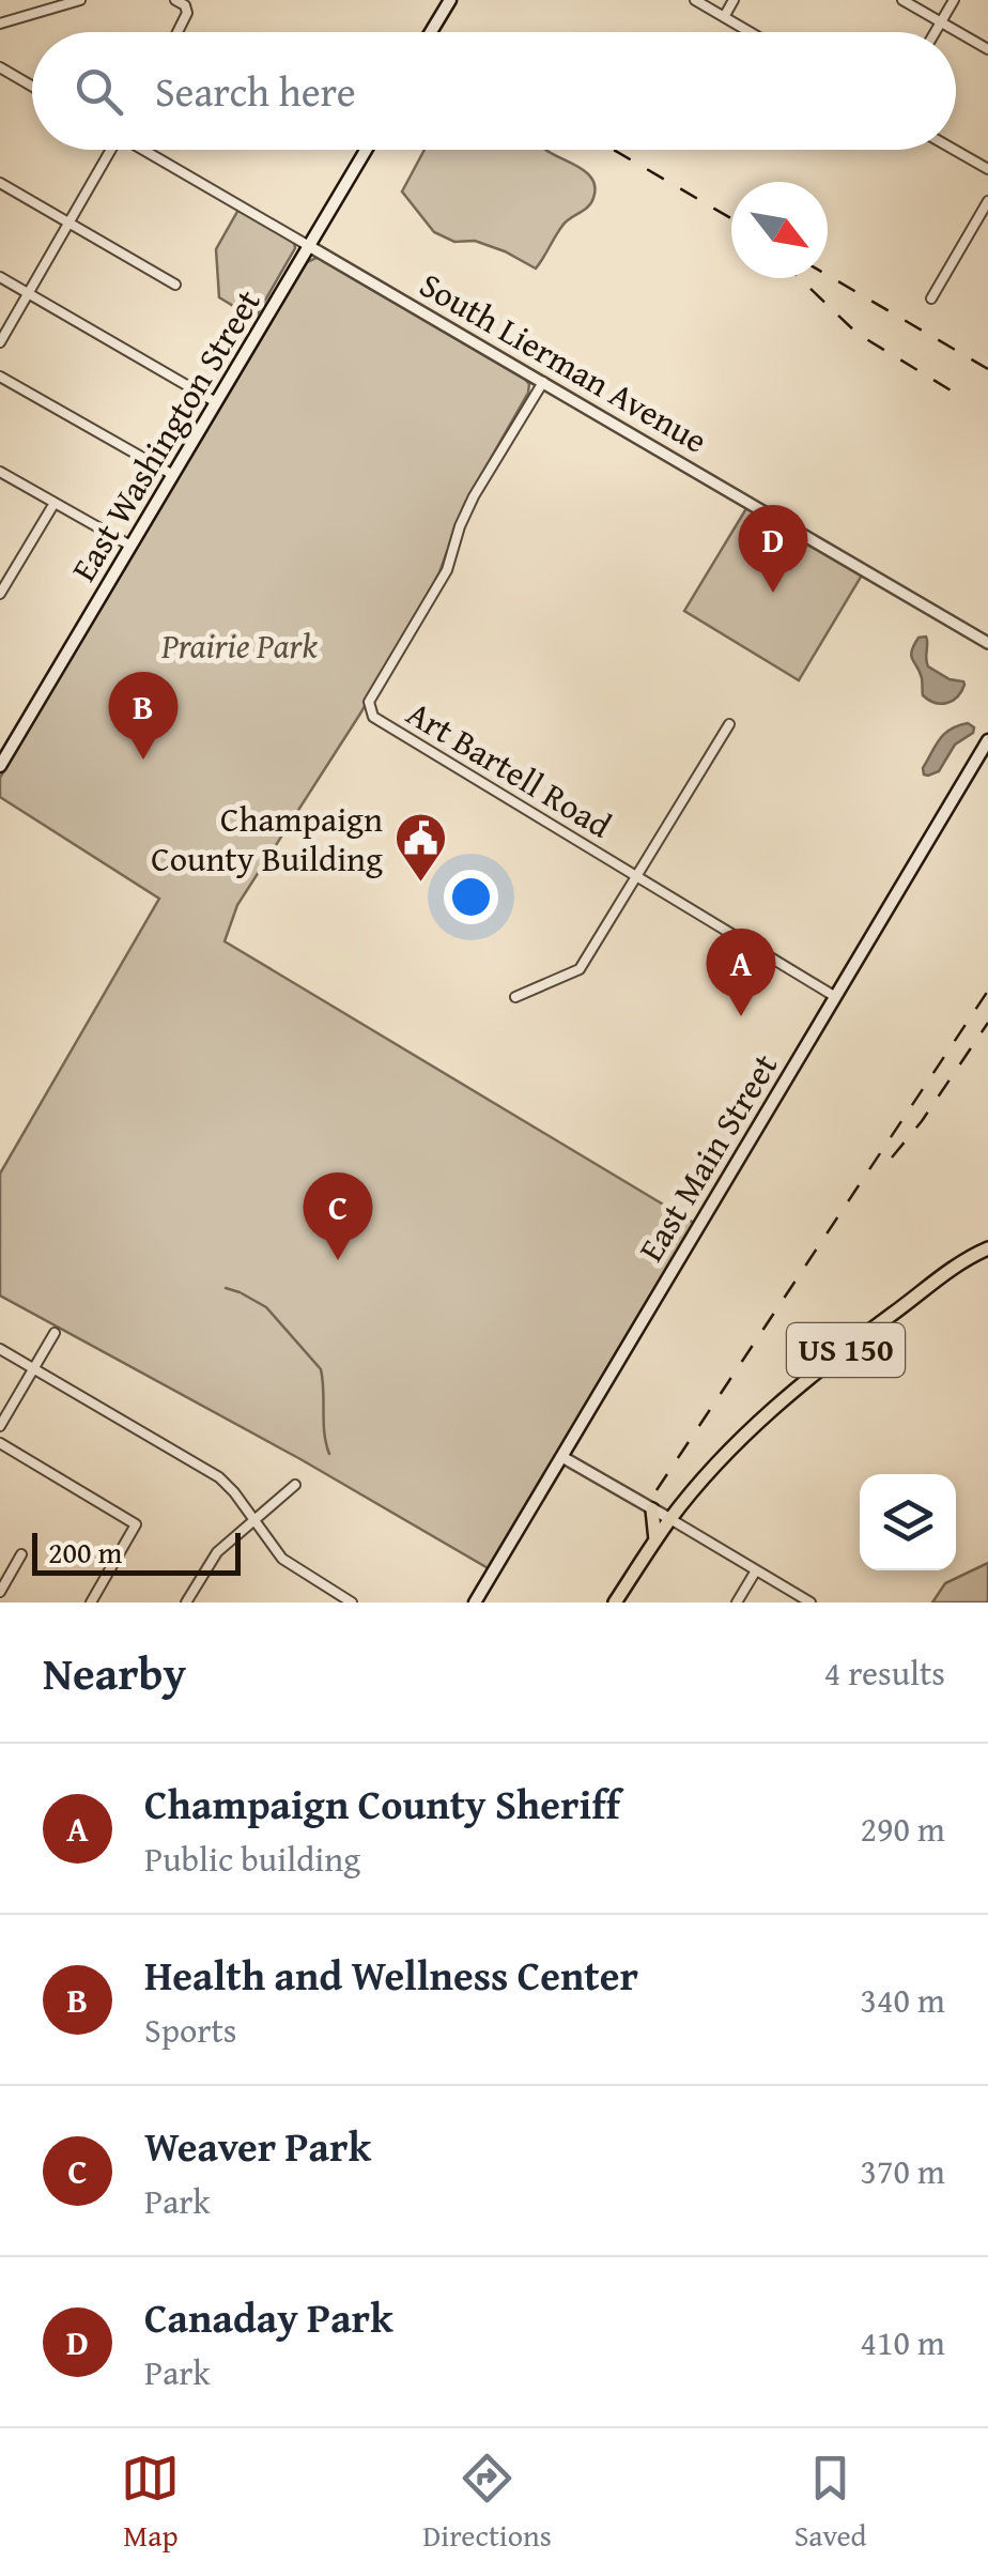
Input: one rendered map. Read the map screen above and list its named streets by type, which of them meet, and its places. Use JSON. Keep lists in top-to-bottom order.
{
  "streets": {
    "main road": ["East Washington Street", "East Main Street", "US 150"],
    "street": ["South Lierman Avenue", "Art Bartell Road"]
  },
  "crossings": [
    ["South Lierman Avenue", "East Washington Street"],
    ["South Lierman Avenue", "Art Bartell Road"],
    ["Art Bartell Road", "East Main Street"]
  ],
  "parks": ["Prairie Park"],
  "places": {
    "public building": ["Champaign County Building"]
  },
  "scale_bar": "200 m",
  "north": "bottom right",
  "page": {
    "search": "Search here",
    "pins": [
      "D",
      "B",
      "A",
      "C"
    ],
    "scale": "200 m",
    "heading": ["Nearby", "4 results"],
    "list": [
      {
        "mark": "A",
        "name": "Champaign County Sheriff",
        "note": "Public building",
        "value": "290 m"
      },
      {
        "mark": "B",
        "name": "Health and Wellness Center",
        "note": "Sports",
        "value": "340 m"
      },
      {
        "mark": "C",
        "name": "Weaver Park",
        "note": "Park",
        "value": "370 m"
      },
      {
        "mark": "D",
        "name": "Canaday Park",
        "note": "Park",
        "value": "410 m"
      }
    ],
    "nav": ["Map", "Directions", "Saved"]
  }
}
